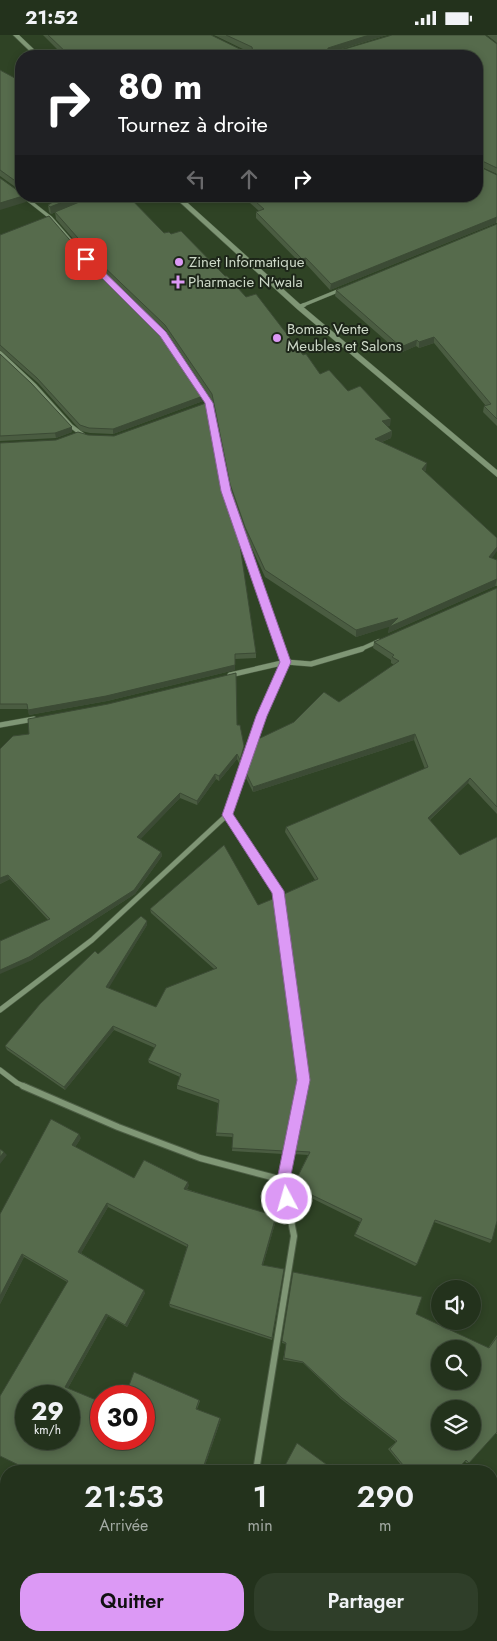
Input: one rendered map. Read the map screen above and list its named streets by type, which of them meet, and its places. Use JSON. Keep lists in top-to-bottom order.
{
  "places": {
    "other": ["Zinet Informatique", "Bomas Vente Meubles et Salons"],
    "health": ["Pharmacie N'wala"]
  },
  "page": {
    "status": "21:52",
    "turn": ["80 m", "Tournez à droite"],
    "speed": "29 km/h",
    "limit": "30",
    "eta": [
      "21:53",
      "Arrivée",
      "1",
      "min",
      "290",
      "m"
    ],
    "buttons": ["Quitter", "Partager"]
  }
}
